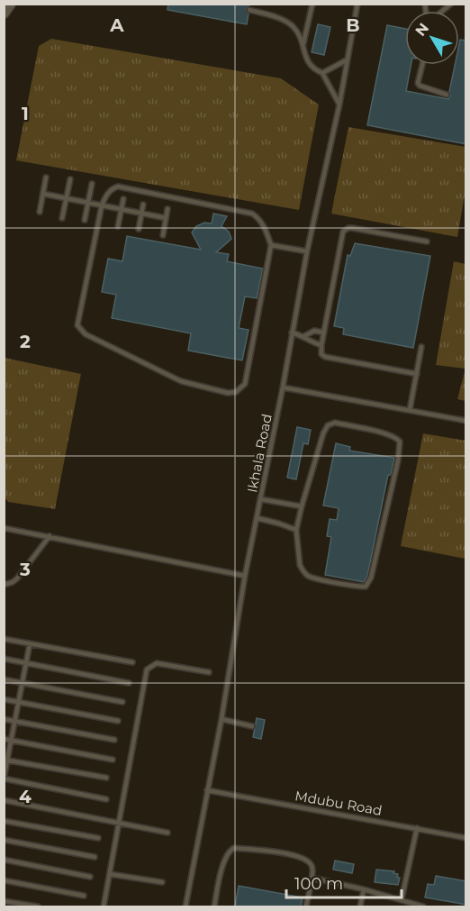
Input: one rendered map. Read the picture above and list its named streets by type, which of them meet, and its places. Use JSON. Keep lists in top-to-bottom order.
{
  "streets": {
    "lane": ["Ikhala Road", "Mdubu Road"]
  },
  "crossings": [
    ["Ikhala Road", "Mdubu Road"]
  ],
  "scale_bar": "100 m",
  "north": "top left",
  "grid": {
    "columns": ["A", "B"],
    "rows": [
      "1",
      "2",
      "3",
      "4"
    ]
  }
}
